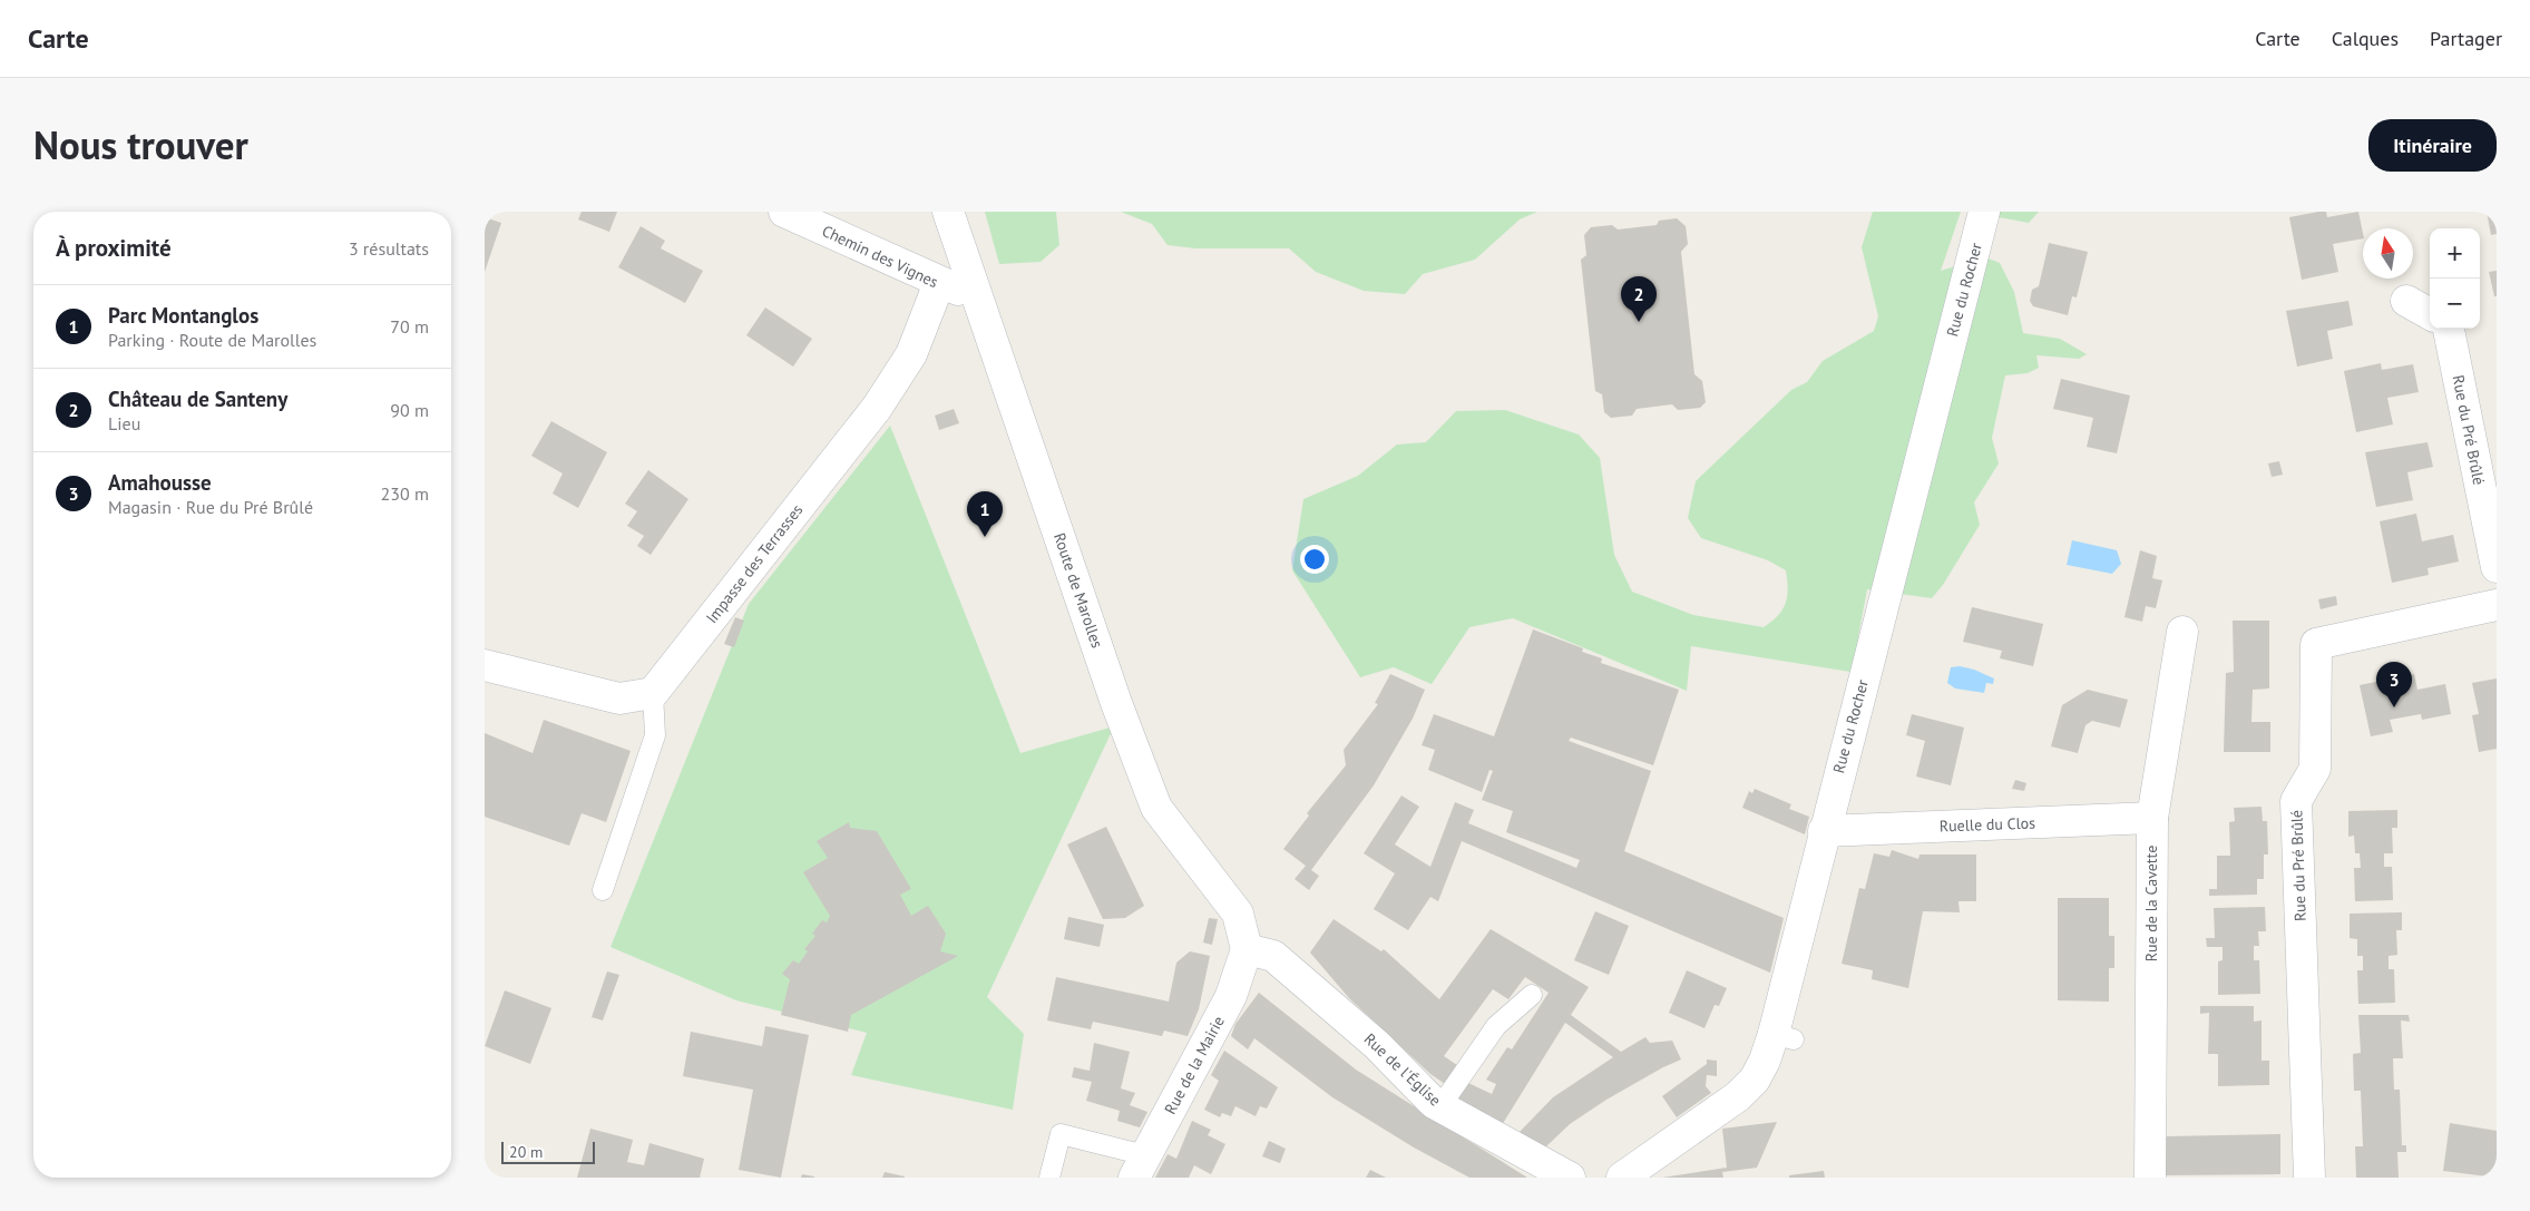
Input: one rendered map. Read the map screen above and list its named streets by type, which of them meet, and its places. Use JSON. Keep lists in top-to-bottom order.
{
  "streets": {
    "street": [
      "Chemin des Vignes",
      "Rue du Rocher",
      "Rue du Pré Brûlé",
      "Impasse des Terrasses",
      "Route de Marolles",
      "Ruelle du Clos",
      "Rue de la Cavette",
      "Rue de la Mairie",
      "Rue de l'Église"
    ]
  },
  "crossings": [
    ["Chemin des Vignes", "Impasse des Terrasses"],
    ["Chemin des Vignes", "Route de Marolles"],
    ["Rue du Rocher", "Ruelle du Clos"],
    ["Route de Marolles", "Rue de la Mairie"],
    ["Route de Marolles", "Rue de l'Église"],
    ["Ruelle du Clos", "Rue de la Cavette"],
    ["Rue de la Mairie", "Rue de l'Église"]
  ],
  "scale_bar": "20 m",
  "north": "top",
  "page": {
    "header": "Carte",
    "nav": ["Carte", "Calques", "Partager"],
    "title": "Nous trouver",
    "buttons": "Itinéraire",
    "heading": ["À proximité", "3 résultats"],
    "map_buttons": ["+", "−"],
    "pins": ["2", "1", "3"],
    "list": [
      {
        "mark": "1",
        "name": "Parc Montanglos",
        "note": "Parking · Route de Marolles",
        "value": "70 m"
      },
      {
        "mark": "2",
        "name": "Château de Santeny",
        "note": "Lieu",
        "value": "90 m"
      },
      {
        "mark": "3",
        "name": "Amahousse",
        "note": "Magasin · Rue du Pré Brûlé",
        "value": "230 m"
      }
    ],
    "scale": "20 m"
  }
}
